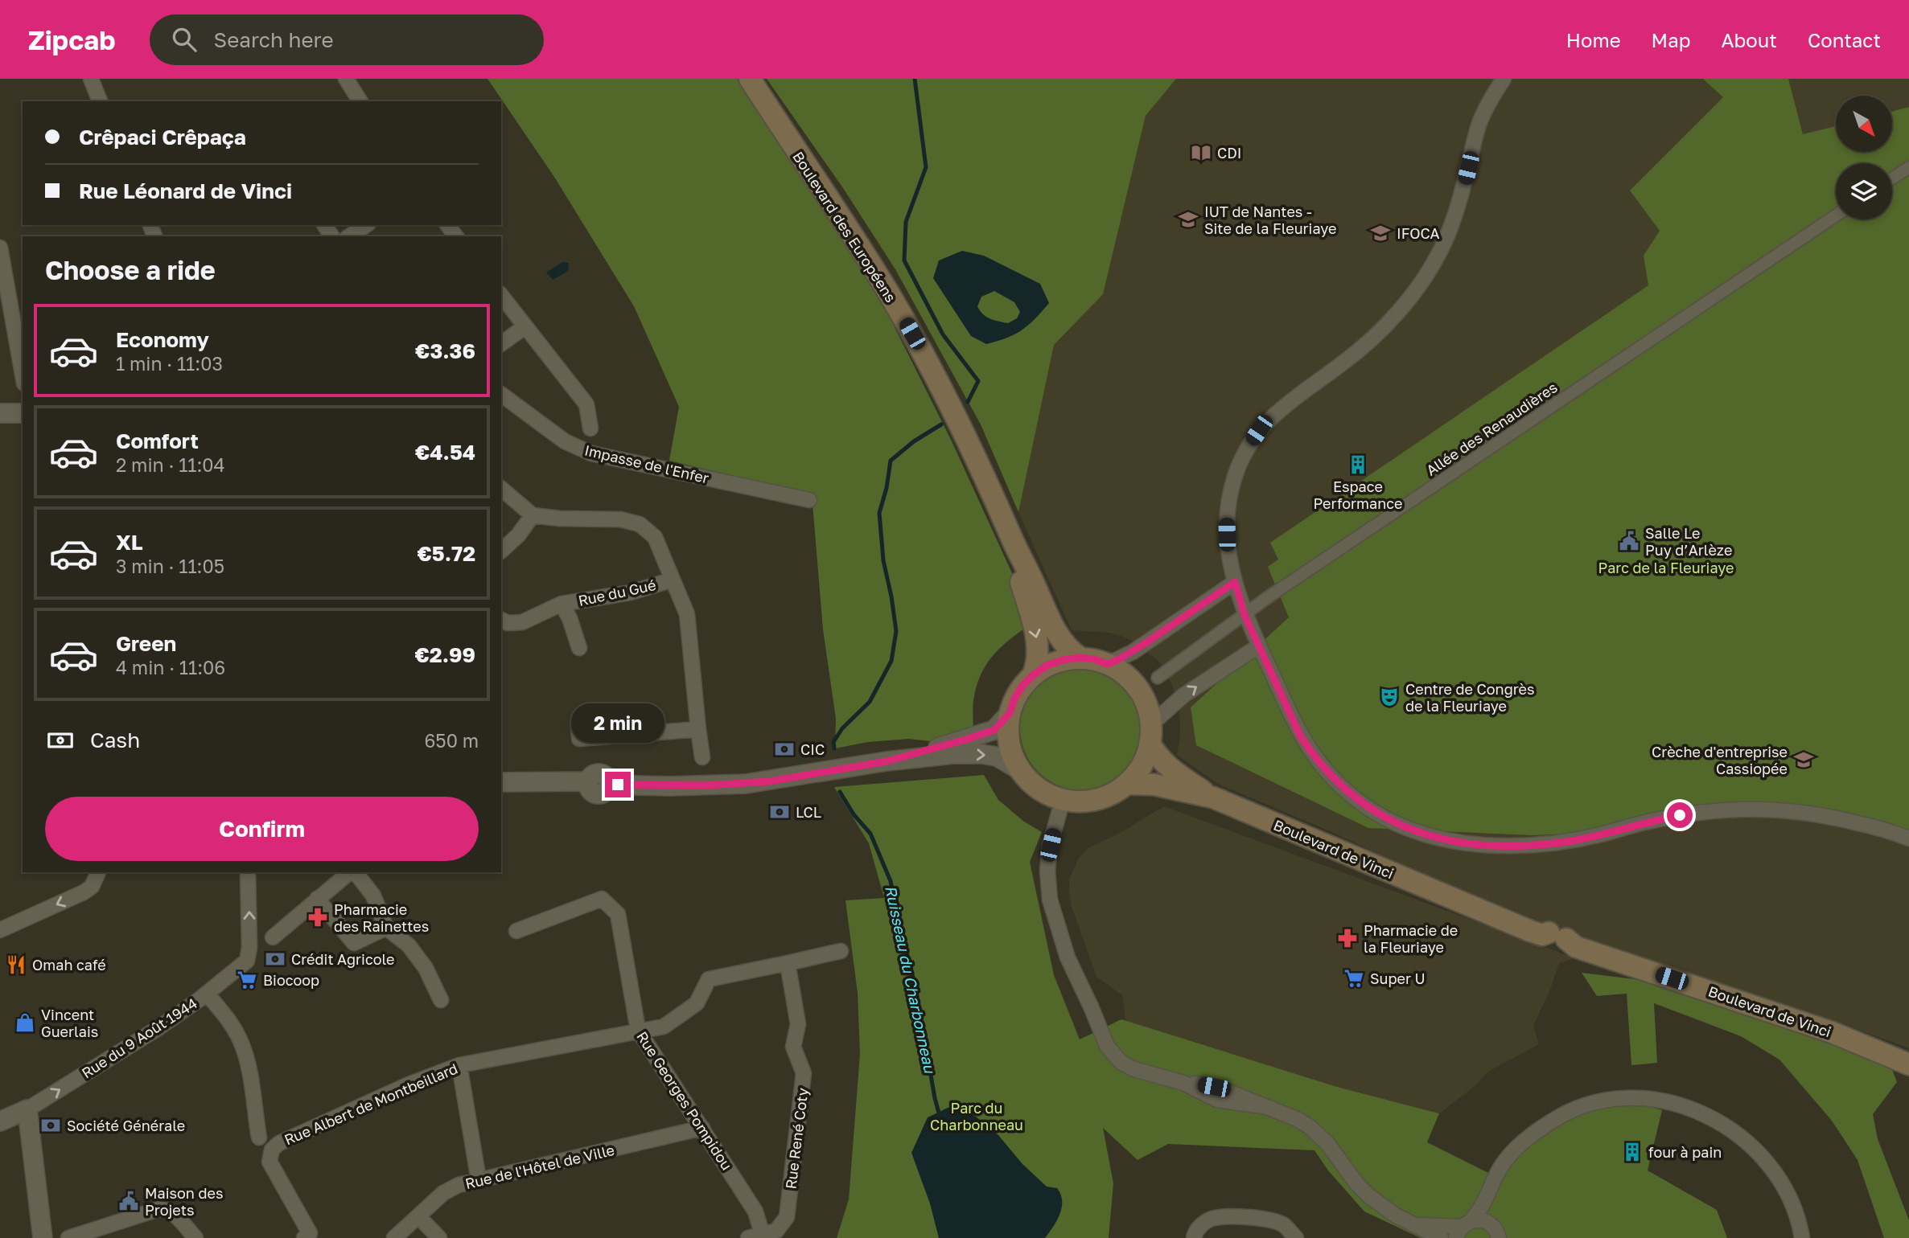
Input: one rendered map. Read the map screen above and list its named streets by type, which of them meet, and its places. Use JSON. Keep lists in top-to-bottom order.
{
  "streets": {
    "main road": ["Boulevard des Européens", "Boulevard de Vinci"],
    "street": [
      "Allée des Renaudières",
      "Impasse de l'Enfer",
      "Rue du Gué",
      "Rue du 9 Août 1944",
      "Rue Georges Pompidou",
      "Rue Albert de Montbeillard",
      "Rue René Coty",
      "Rue de l'Hôtel de Ville"
    ]
  },
  "crossings": [
    ["Rue Georges Pompidou", "Rue Albert de Montbeillard"],
    ["Rue Georges Pompidou", "Rue René Coty"],
    ["Rue Georges Pompidou", "Rue de l'Hôtel de Ville"]
  ],
  "one_way": ["Rue du 9 Août 1944"],
  "water": ["Ruisseau du Charbonneau"],
  "parks": ["Parc de la Fleuriaye", "Parc du Charbonneau"],
  "places": {
    "library": ["CDI"],
    "school or university": ["IUT de Nantes - Site de la Fleuriaye", "IFOCA", "Crèche d'entreprise Cassiopée"],
    "building": ["Espace Performance", "four à pain"],
    "public building": ["Salle Le Puy d’Arlèze", "Maison des Projets"],
    "theatre": ["Centre de Congrès de la Fleuriaye"],
    "bank": [
      "CIC",
      "LCL",
      "Crédit Agricole",
      "Société Générale"
    ],
    "pharmacy": ["Pharmacie des Rainettes", "Pharmacie de la Fleuriaye"],
    "restaurant": ["Omah café"],
    "supermarket": ["Super U", "Biocoop"],
    "shop": ["Vincent Guerlais"]
  },
  "north": "bottom right",
  "page": {
    "header": "Zipcab",
    "search": "Search here",
    "nav": [
      "Home",
      "Map",
      "About",
      "Contact"
    ],
    "banner": ["Crêpaci Crêpaça", "Rue Léonard de Vinci"],
    "heading": "Choose a ride",
    "list": [
      {
        "name": "Economy",
        "note": "1 min · 11:03",
        "value": "€3.36"
      },
      {
        "name": "Comfort",
        "note": "2 min · 11:04",
        "value": "€4.54"
      },
      {
        "name": "XL",
        "note": "3 min · 11:05",
        "value": "€5.72"
      },
      {
        "name": "Green",
        "note": "4 min · 11:06",
        "value": "€2.99"
      }
    ],
    "bubble": "2 min",
    "pay": ["Cash", "650 m"],
    "buttons": "Confirm"
  }
}
